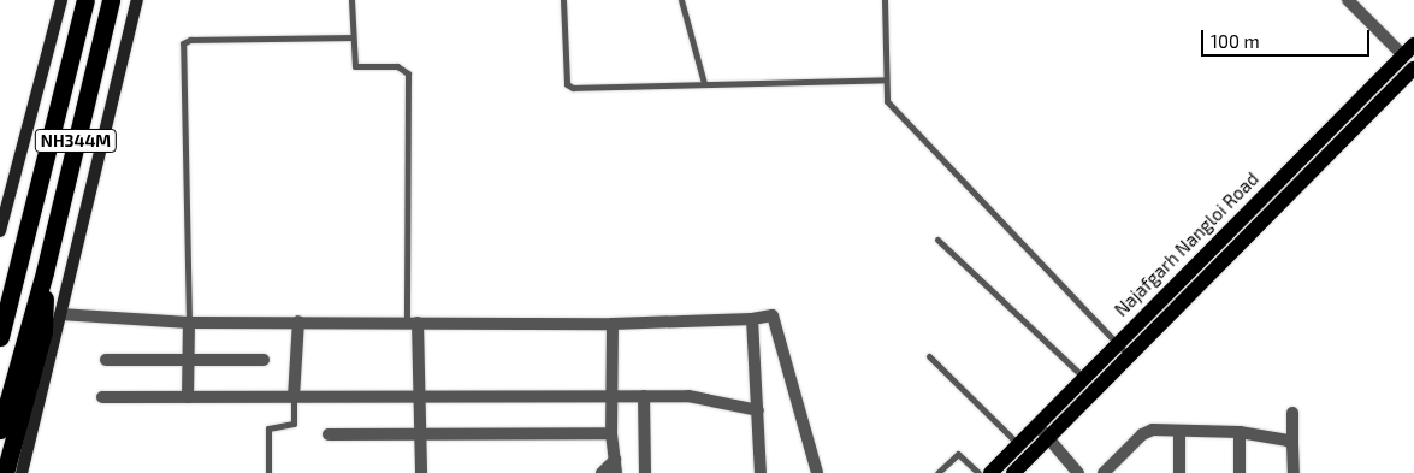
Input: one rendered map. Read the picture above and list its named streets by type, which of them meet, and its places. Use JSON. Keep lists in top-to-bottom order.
{
  "streets": {
    "highway": ["NH344M"],
    "main road": ["Najafgarh Nangloi Road"]
  },
  "scale_bar": "100 m"
}
